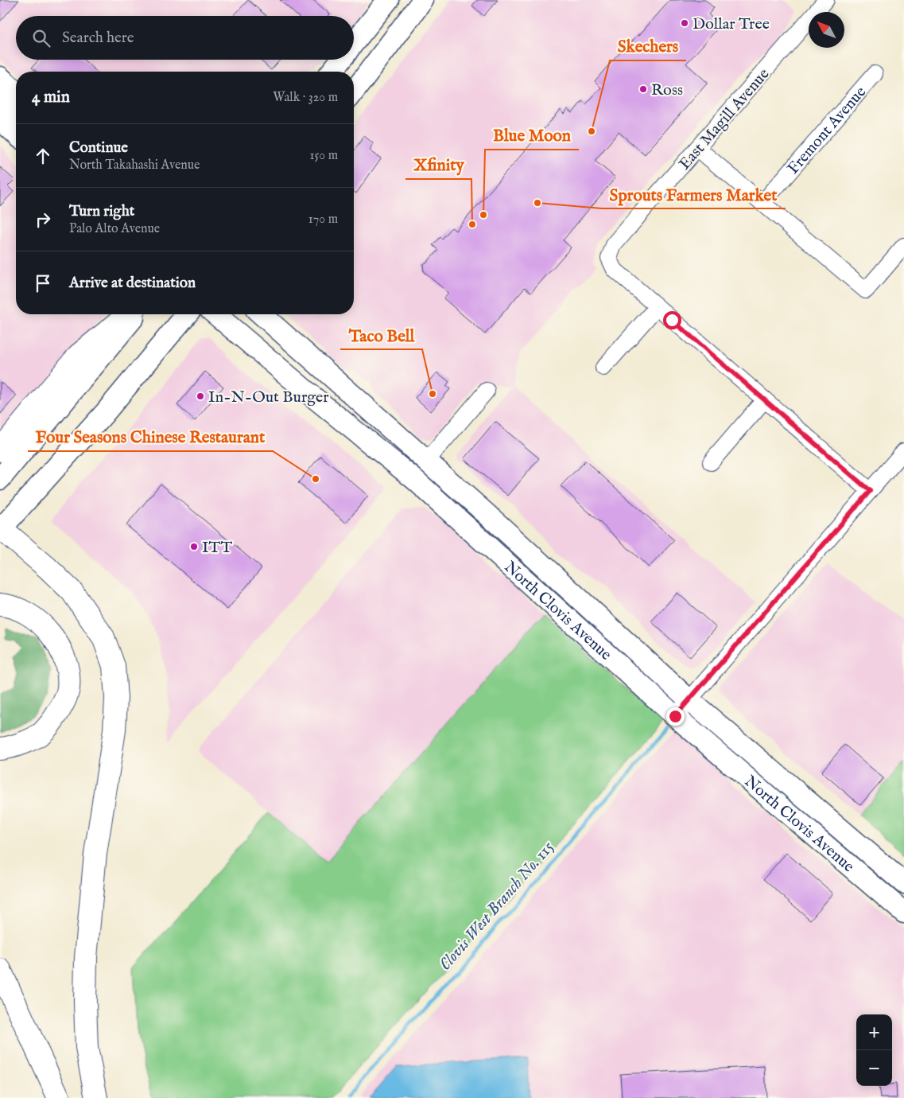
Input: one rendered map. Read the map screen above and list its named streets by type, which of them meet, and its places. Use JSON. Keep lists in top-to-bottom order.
{
  "streets": {
    "main road": ["North Clovis Avenue"],
    "street": ["East Magill Avenue", "Fremont Avenue"]
  },
  "water": ["Clovis West Branch No. 115"],
  "places": [
    "Dollar Tree",
    "Ross",
    "Skechers",
    "Sprouts Farmers Market",
    "Blue Moon",
    "Xfinity",
    "Taco Bell",
    "In-N-Out Burger",
    "Four Seasons Chinese Restaurant",
    "ITT"
  ],
  "north": "top left",
  "page": {
    "search": "Search here",
    "heading": ["4 min", "Walk · 320 m"],
    "list": [
      ["Continue", "North Takahashi Avenue", "150 m"],
      ["Turn right", "Palo Alto Avenue", "170 m"],
      "Arrive at destination"
    ],
    "map_buttons": ["+", "−"]
  }
}
